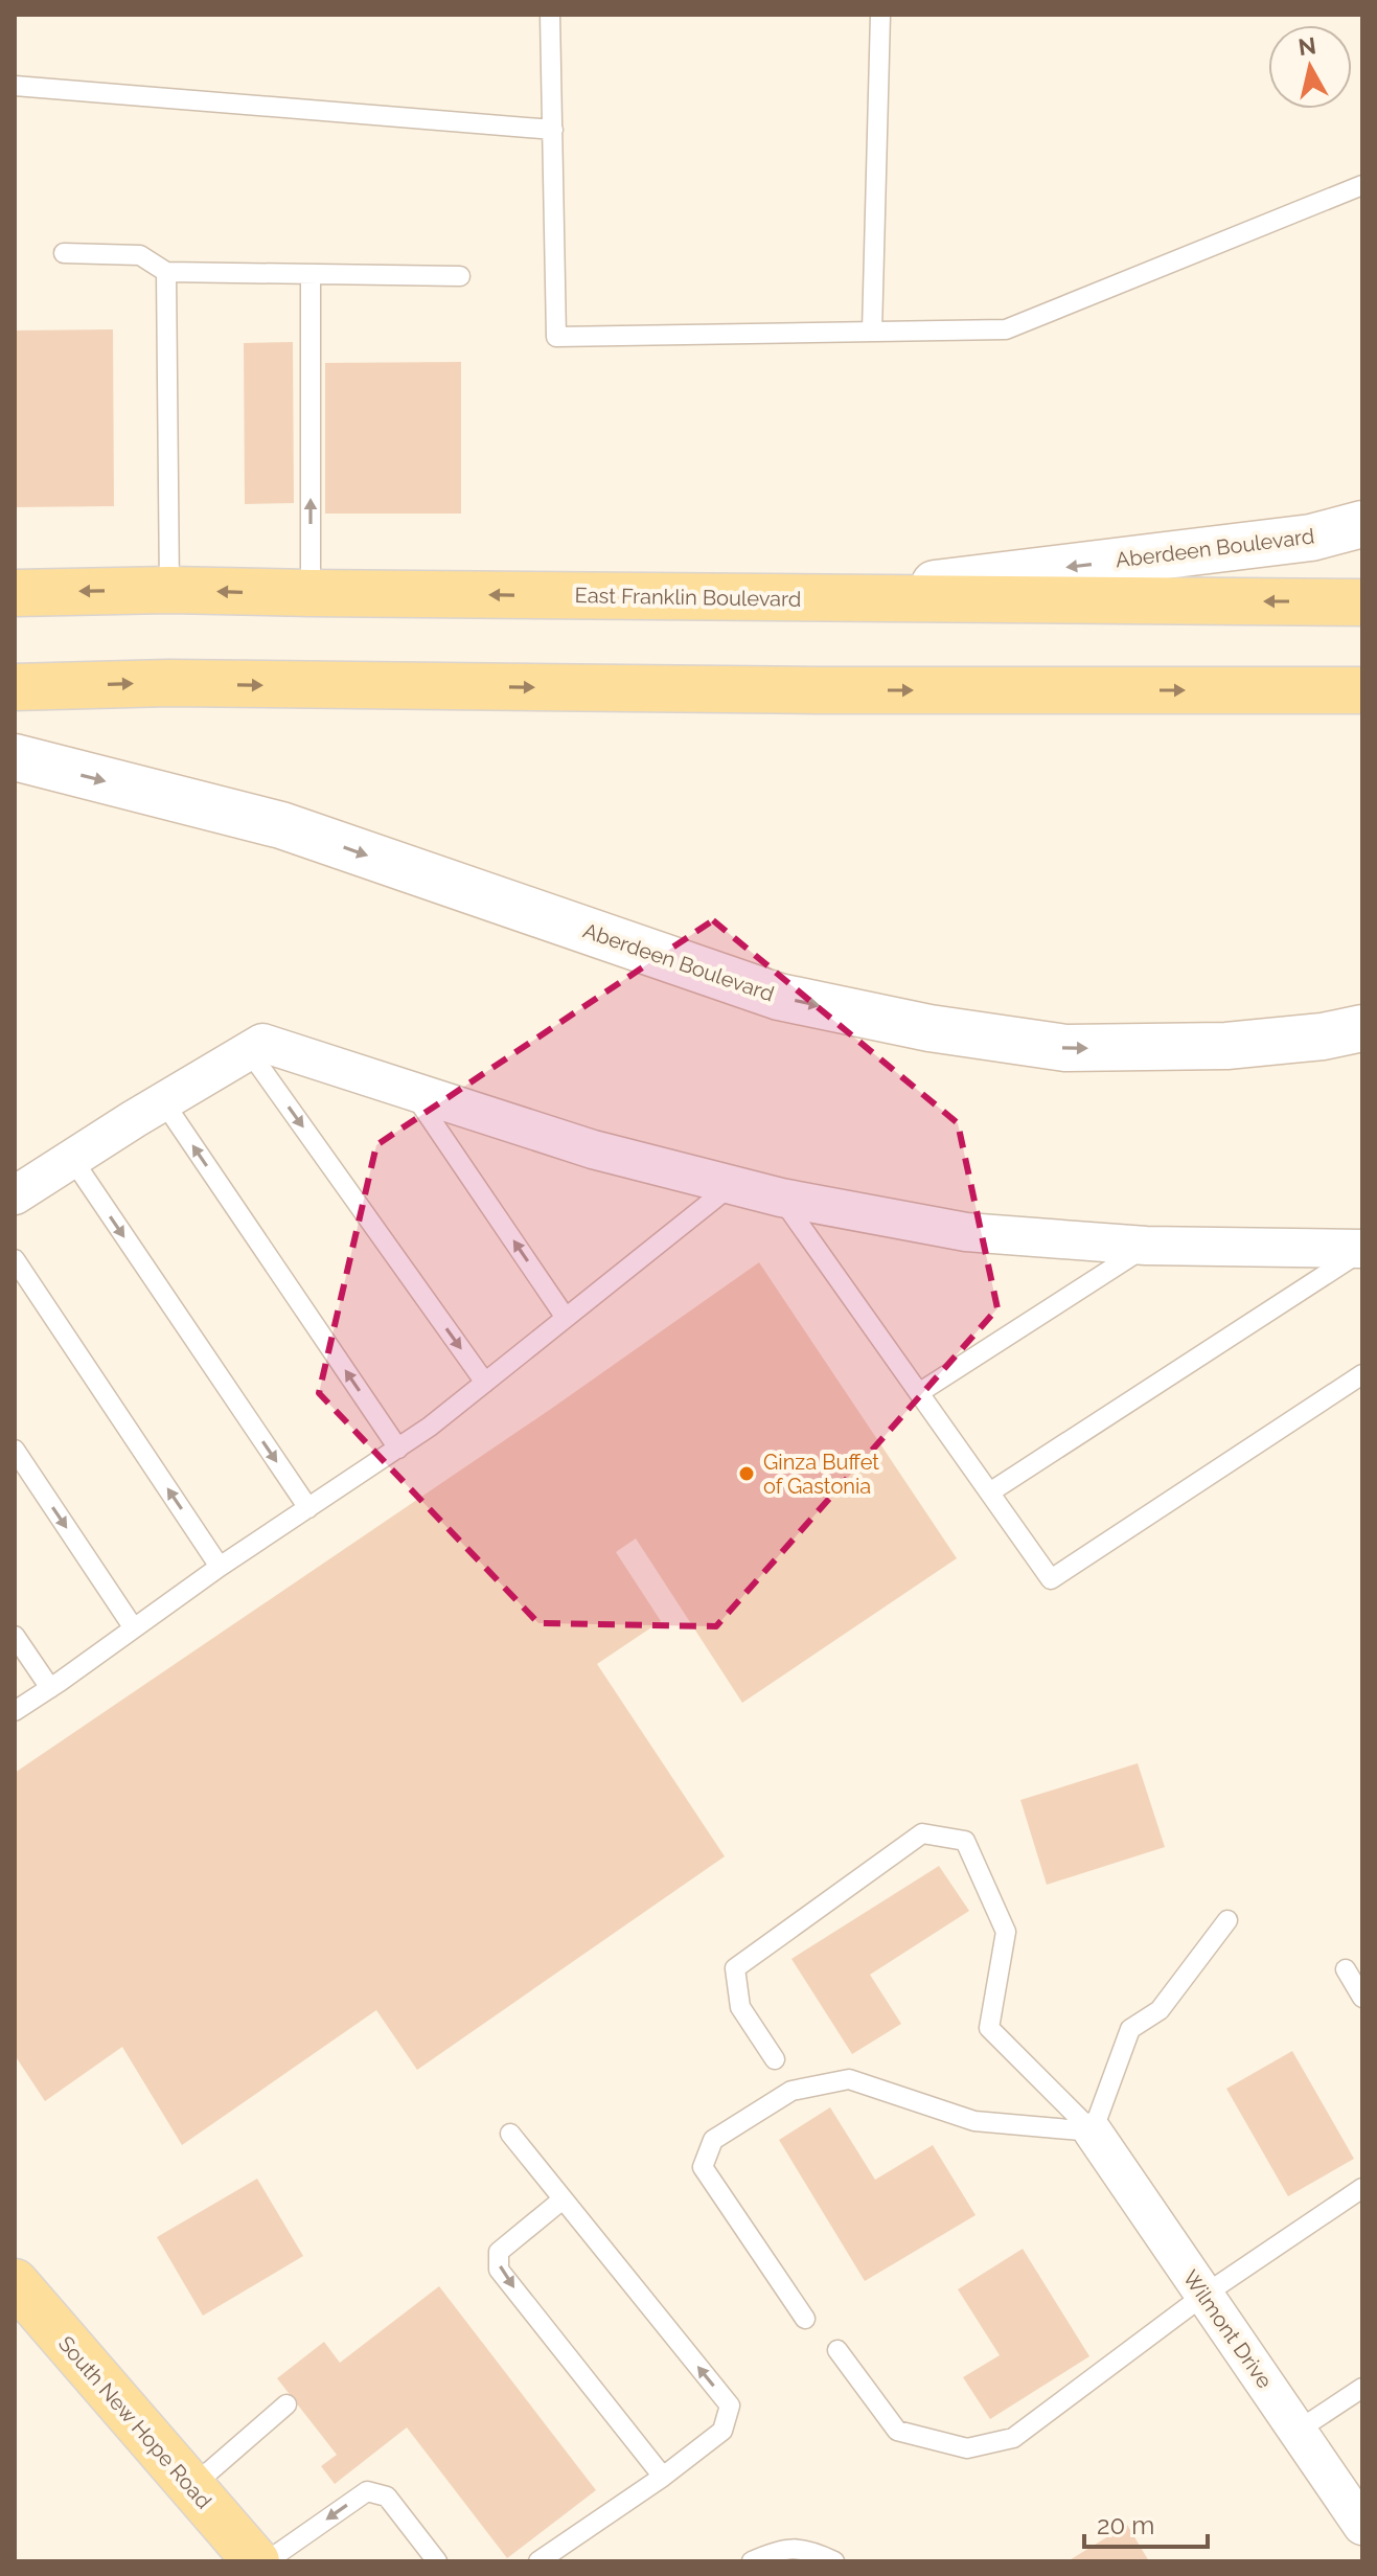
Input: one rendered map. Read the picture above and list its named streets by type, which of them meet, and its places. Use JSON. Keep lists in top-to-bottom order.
{
  "streets": {
    "main road": ["Aberdeen Boulevard", "East Franklin Boulevard", "South New Hope Road"],
    "street": ["Wilmont Drive"]
  },
  "crossings": [
    ["Aberdeen Boulevard", "East Franklin Boulevard"]
  ],
  "places": ["Ginza Buffet of Gastonia"],
  "scale_bar": "20 m",
  "north": "top"
}
